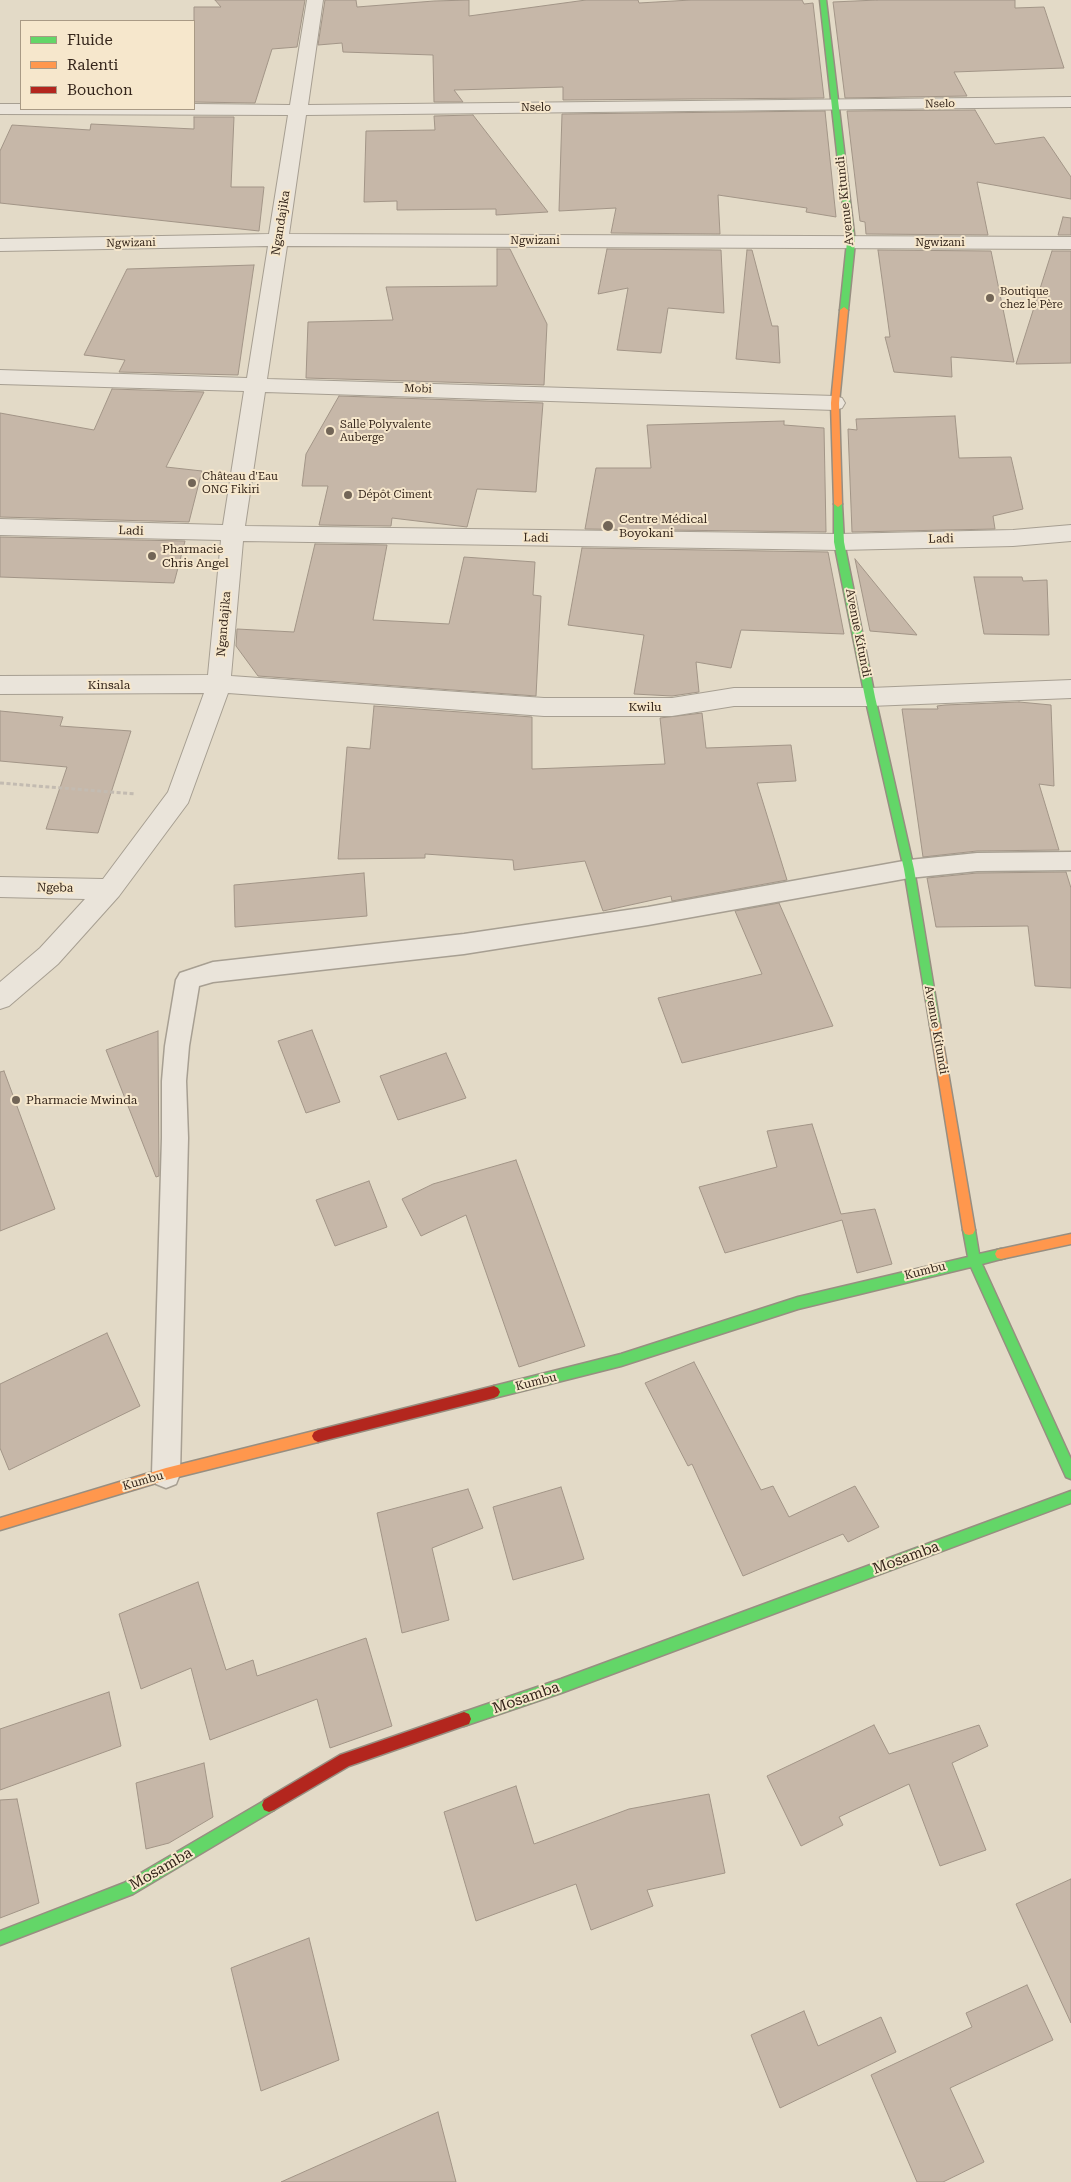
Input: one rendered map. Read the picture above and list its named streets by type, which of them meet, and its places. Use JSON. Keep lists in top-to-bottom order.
{
  "streets": {
    "street": [
      "Nselo",
      "Avenue Kitundi",
      "Ngandajika",
      "Ngwizani",
      "Mobi",
      "Ladi",
      "Kinsala",
      "Kwilu",
      "Ngeba",
      "Kumbu",
      "Mosamba"
    ]
  },
  "crossings": [
    ["Nselo", "Avenue Kitundi"],
    ["Nselo", "Ngandajika"],
    ["Avenue Kitundi", "Ngwizani"],
    ["Avenue Kitundi", "Mobi"],
    ["Avenue Kitundi", "Ladi"],
    ["Avenue Kitundi", "Kwilu"],
    ["Avenue Kitundi", "Kumbu"],
    ["Ngandajika", "Ngwizani"],
    ["Ngandajika", "Mobi"],
    ["Ngandajika", "Ladi"],
    ["Ngandajika", "Kinsala"],
    ["Ngandajika", "Kwilu"],
    ["Ngandajika", "Ngeba"],
    ["Kinsala", "Kwilu"]
  ],
  "places": [
    "Boutique chez le Père",
    "Salle Polyvalente Auberge",
    "Château d'Eau ONG Fikiri",
    "Dépôt Ciment",
    "Centre Médical Boyokani",
    "Pharmacie Chris Angel",
    "Pharmacie Mwinda"
  ],
  "legend": ["Fluide", "Ralenti", "Bouchon"]
}
